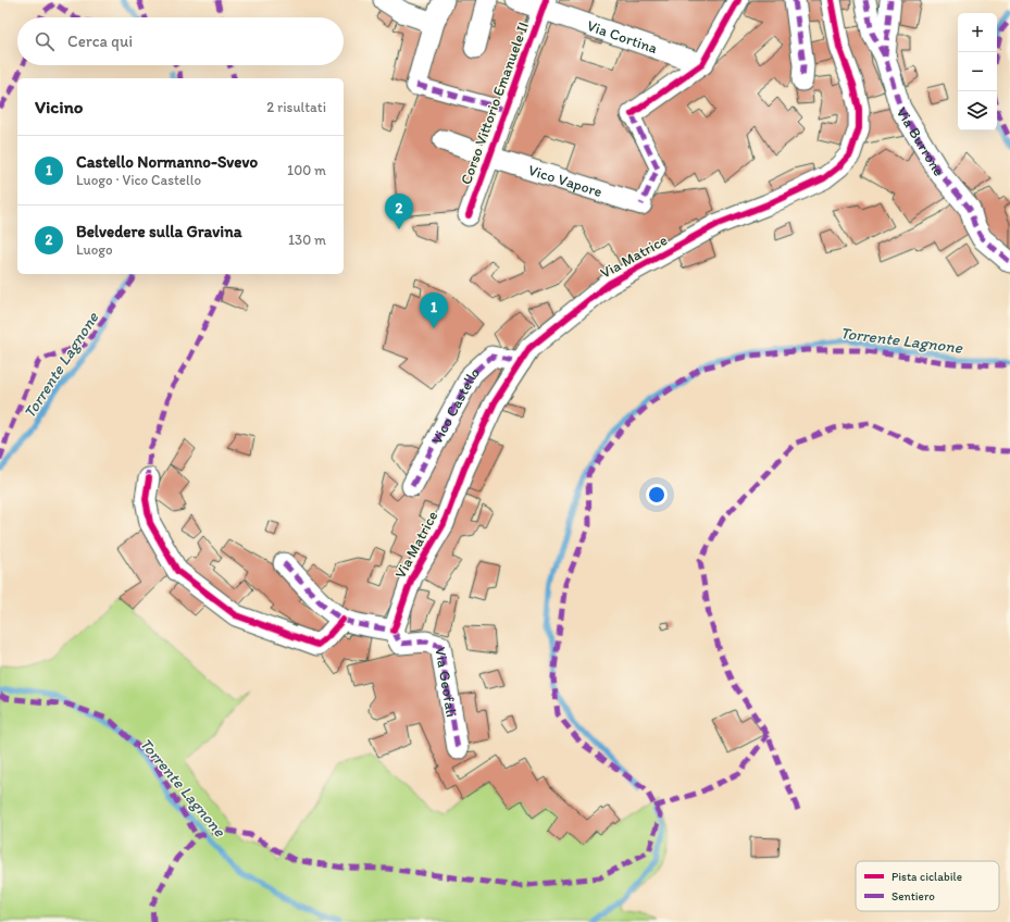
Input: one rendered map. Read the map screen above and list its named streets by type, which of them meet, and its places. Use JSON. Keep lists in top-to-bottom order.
{
  "streets": {
    "street": [
      "Via Cortina",
      "Corso Vittorio Emanuele II",
      "Via Burrone",
      "Vico Vapore",
      "Via Matrice",
      "Vico Castello",
      "Via Geofali"
    ]
  },
  "crossings": [
    ["Via Cortina", "Corso Vittorio Emanuele II"],
    ["Corso Vittorio Emanuele II", "Vico Vapore"],
    ["Via Matrice", "Vico Castello"],
    ["Via Matrice", "Via Geofali"]
  ],
  "water": ["Torrente Lagnone"],
  "legend": ["Pista ciclabile", "Sentiero"],
  "page": {
    "map_buttons": ["+", "−"],
    "search": "Cerca qui",
    "heading": ["Vicino", "2 risultati"],
    "list": [
      {
        "mark": "1",
        "name": "Castello Normanno-Svevo",
        "note": "Luogo · Vico Castello",
        "value": "100 m"
      },
      {
        "mark": "2",
        "name": "Belvedere sulla Gravina",
        "note": "Luogo",
        "value": "130 m"
      }
    ],
    "pins": ["2", "1"]
  }
}
